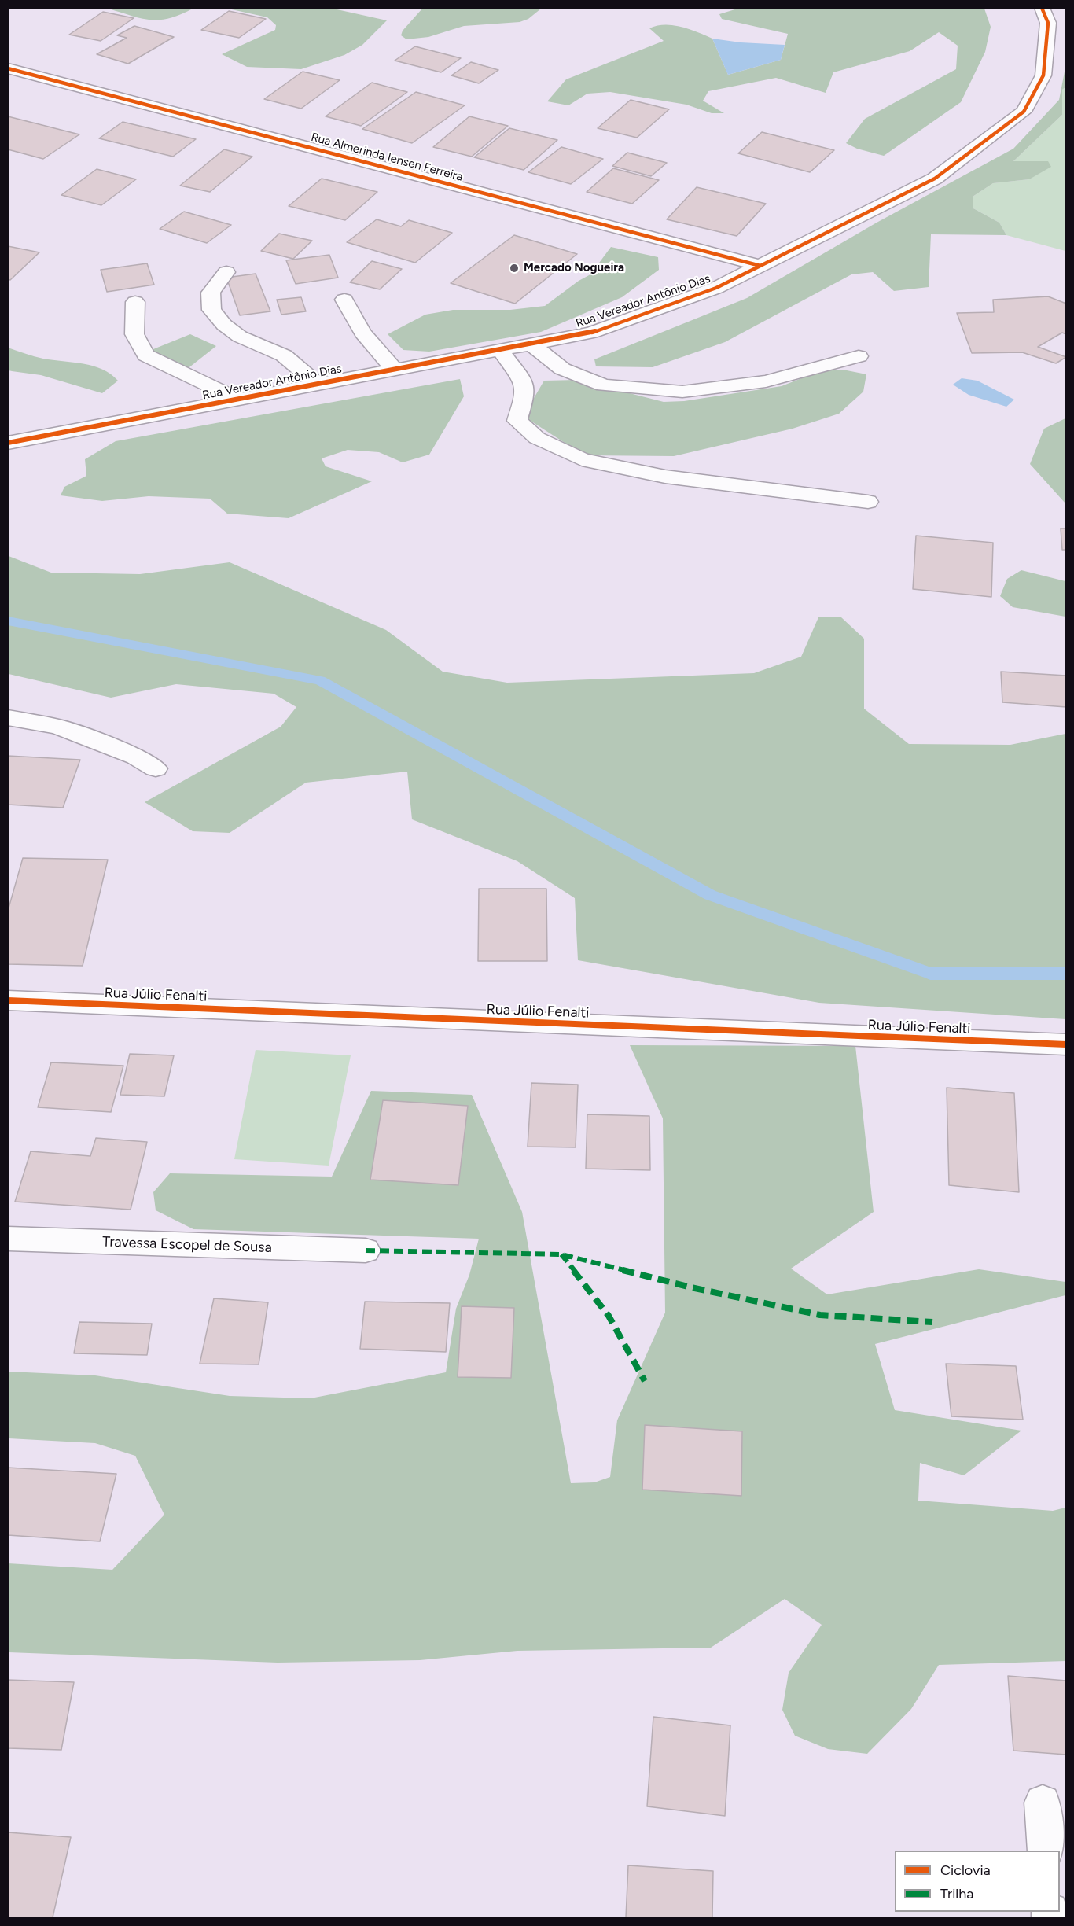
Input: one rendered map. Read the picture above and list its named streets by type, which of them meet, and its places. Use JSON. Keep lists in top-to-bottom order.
{
  "streets": {
    "street": [
      "Rua Almerinda Iensen Ferreira",
      "Rua Vereador Antônio Dias",
      "Rua Júlio Fenalti",
      "Travessa Escopel de Sousa"
    ]
  },
  "crossings": [
    ["Rua Almerinda Iensen Ferreira", "Rua Vereador Antônio Dias"]
  ],
  "places": ["Mercado Nogueira"],
  "legend": ["Ciclovia", "Trilha"]
}
